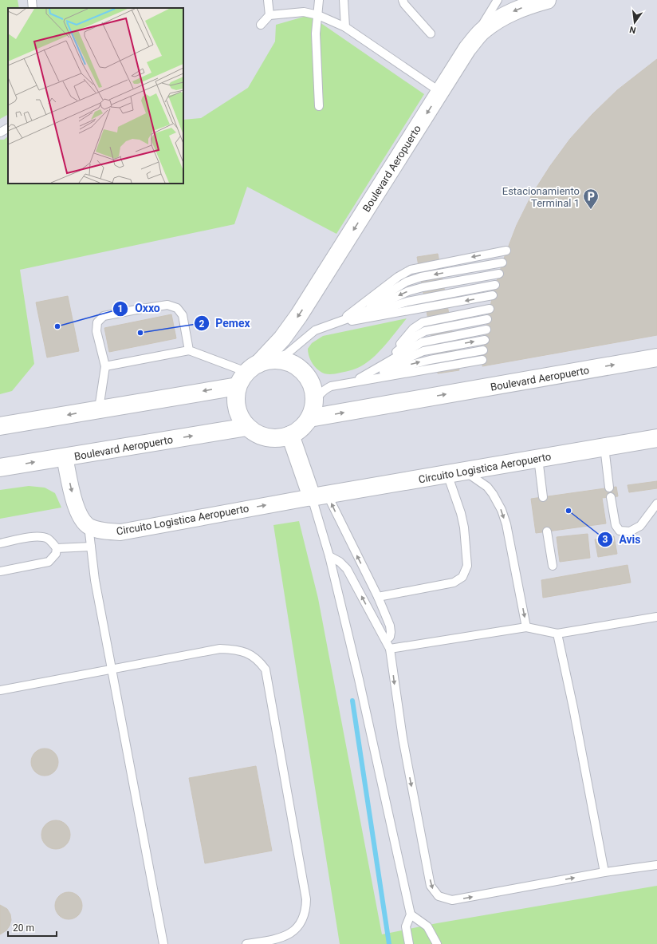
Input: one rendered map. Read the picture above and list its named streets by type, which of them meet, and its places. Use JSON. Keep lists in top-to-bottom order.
{
  "streets": {
    "street": ["Boulevard Aeropuerto", "Circuito Logistica Aeropuerto"]
  },
  "places": {
    "parking": ["Estacionamiento Terminal 1"],
    "other": ["Oxxo", "Pemex", "Avis"]
  },
  "scale_bar": "20 m",
  "north": "bottom"
}
